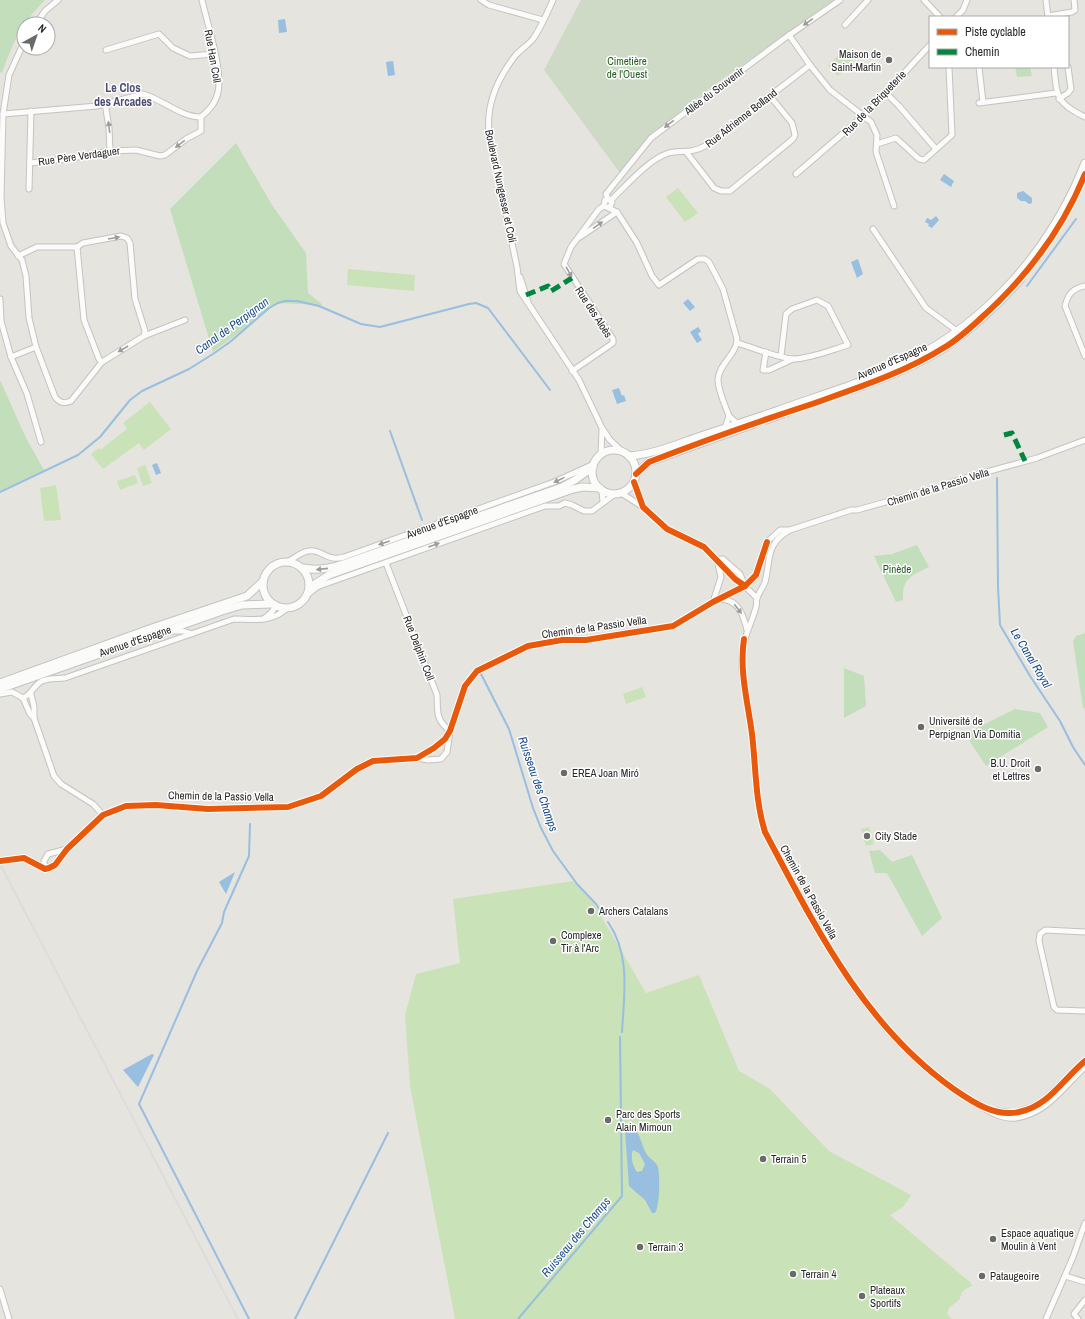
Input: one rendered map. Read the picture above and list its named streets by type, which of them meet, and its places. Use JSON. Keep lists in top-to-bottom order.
{
  "streets": {
    "main road": ["Avenue d'Espagne"],
    "street": [
      "Rue Han Coll",
      "Allée du Souvenir",
      "Rue de la Briqueterie",
      "Rue Adrienne Bolland",
      "Rue Père Verdaguer",
      "Boulevard Nungesser et Coli",
      "Rue des Aloès",
      "Chemin de la Passio Vella",
      "Rue Delphin Coll"
    ]
  },
  "crossings": [
    ["Rue Han Coll", "Rue Père Verdaguer"],
    ["Allée du Souvenir", "Rue Adrienne Bolland"],
    ["Allée du Souvenir", "Rue des Aloès"],
    ["Rue Adrienne Bolland", "Rue des Aloès"],
    ["Boulevard Nungesser et Coli", "Rue des Aloès"],
    ["Boulevard Nungesser et Coli", "Avenue d'Espagne"],
    ["Avenue d'Espagne", "Rue Delphin Coll"],
    ["Chemin de la Passio Vella", "Rue Delphin Coll"]
  ],
  "one_way": ["Allée du Souvenir", "Rue Père Verdaguer"],
  "districts": ["Le Clos des Arcades"],
  "water": ["Canal de Perpignan", "Le Canal Royal", "Ruisseau des Champs"],
  "parks": ["Cimetière de l'Ouest", "Pinède"],
  "places": [
    "Maison de Saint-Martin",
    "Université de Perpignan Via Domitia",
    "B.U. Droit et Lettres",
    "EREA Joan Miró",
    "City Stade",
    "Archers Catalans",
    "Complexe Tir à l'Arc",
    "Parc des Sports Alain Mimoun",
    "Terrain 5",
    "Espace aquatique Moulin à Vent",
    "Terrain 3",
    "Terrain 4",
    "Pataugeoire",
    "Plateaux Sportifs"
  ],
  "legend": ["Piste cyclable", "Chemin"],
  "north": "top right"
}
